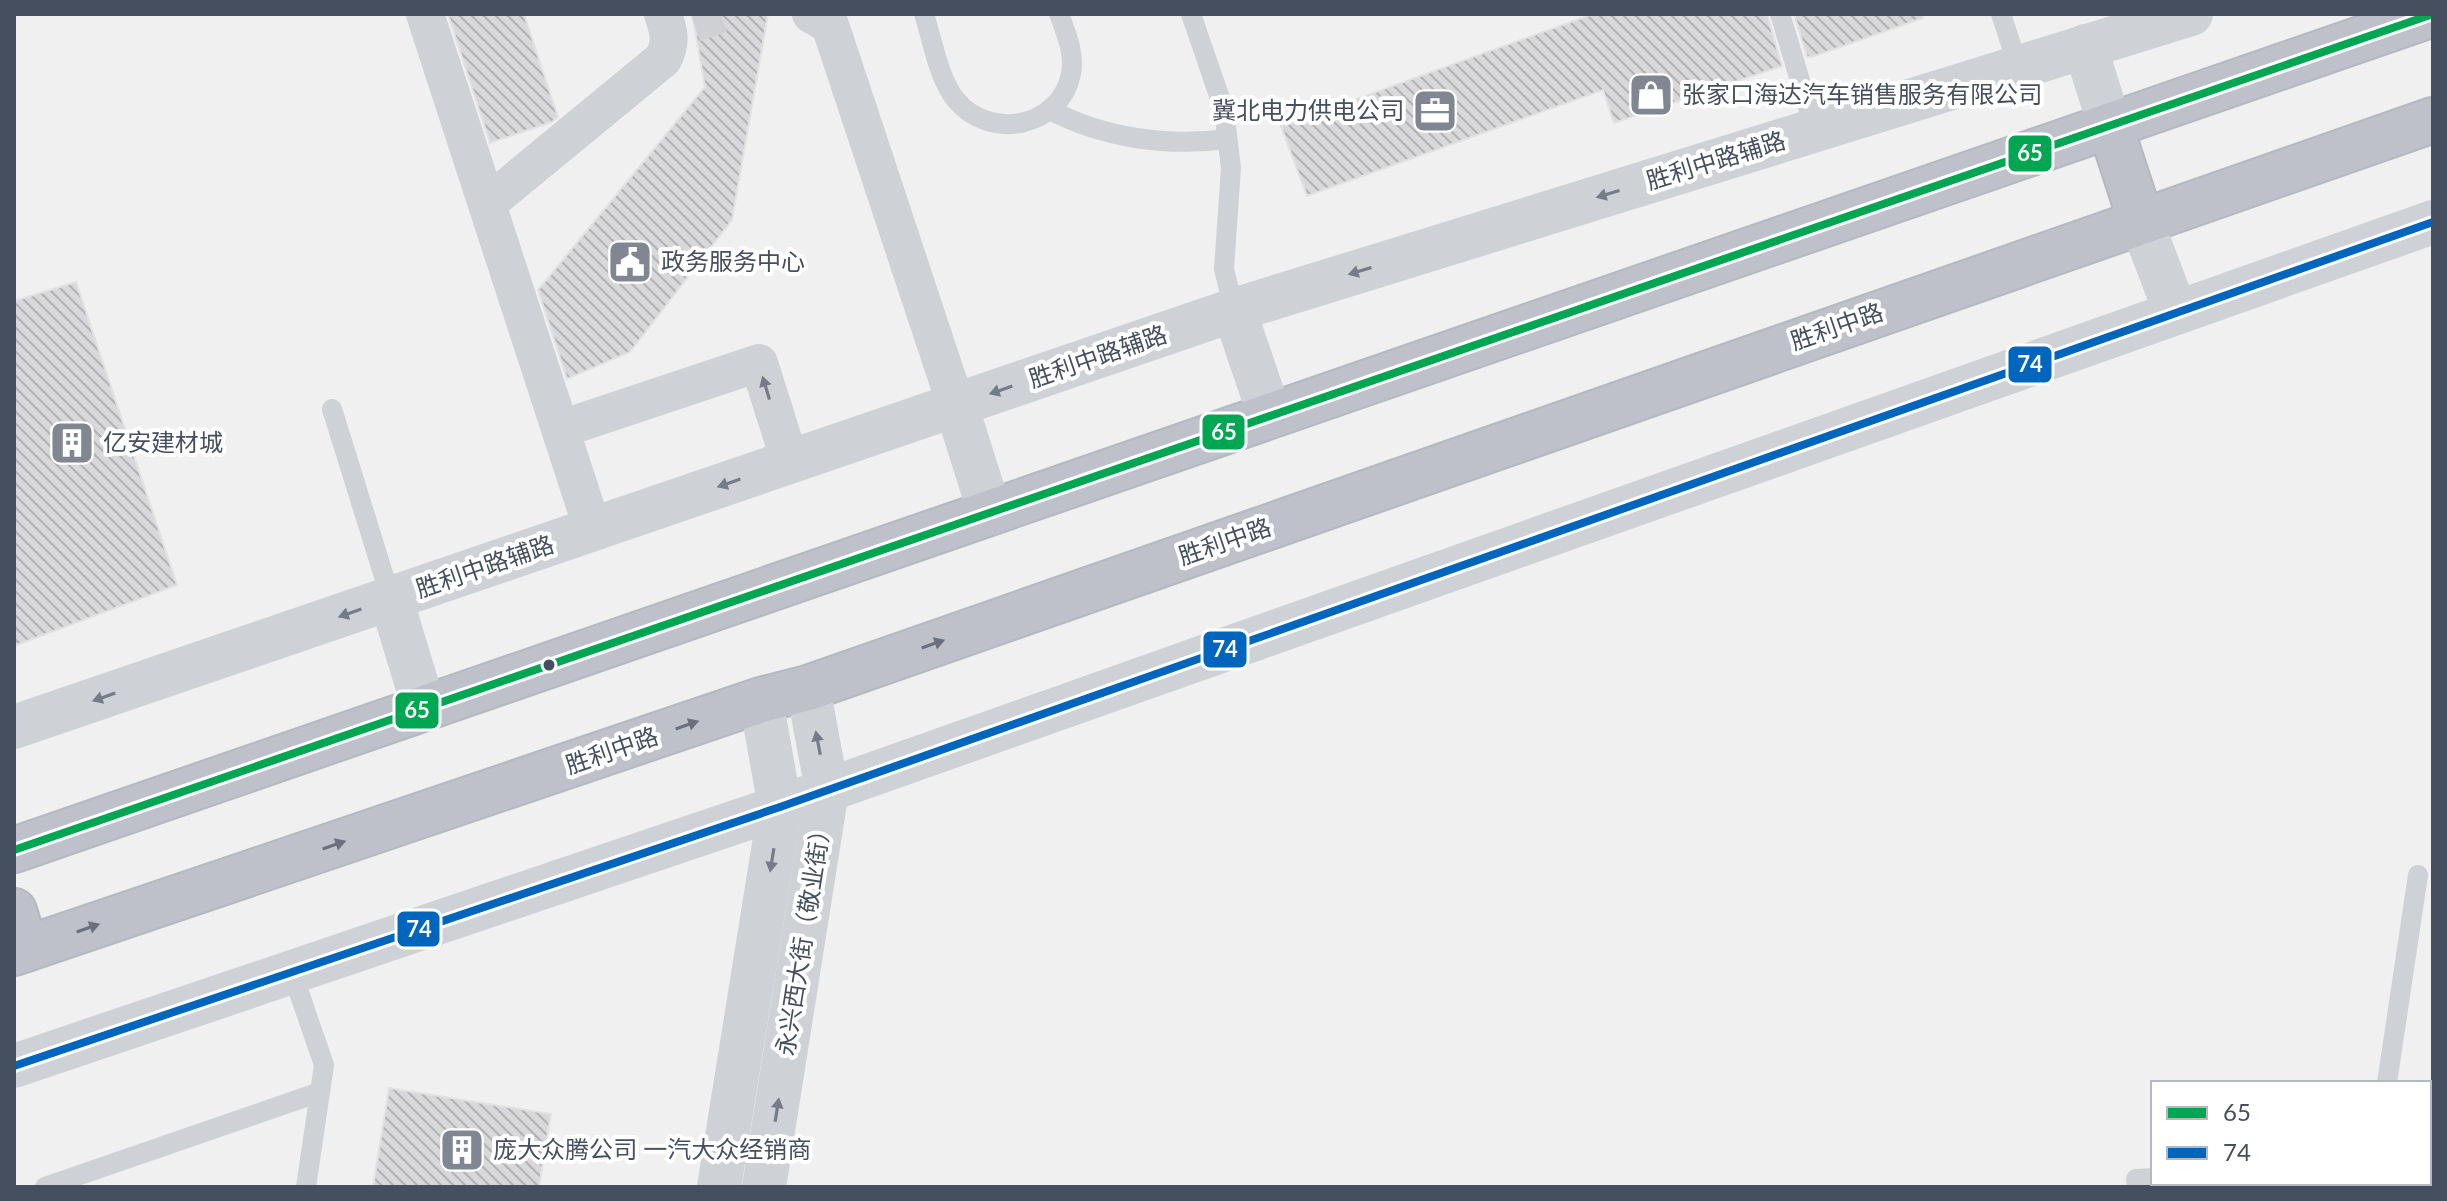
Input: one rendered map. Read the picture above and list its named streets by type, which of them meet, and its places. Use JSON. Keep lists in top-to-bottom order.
{
  "streets": {
    "highway": ["胜利中路"],
    "main road": ["胜利中路辅路", "永兴西大街（敬业街）"]
  },
  "crossings": [
    ["胜利中路", "永兴西大街（敬业街）"]
  ],
  "places": {
    "shop": ["张家口海达汽车销售服务有限公司"],
    "office": ["冀北电力供电公司"],
    "public building": ["政务服务中心"],
    "building": ["亿安建材城", "庞大众腾公司 一汽大众经销商"]
  },
  "lines": ["transit line 65", "transit line 74"],
  "legend": ["65", "74"]
}
